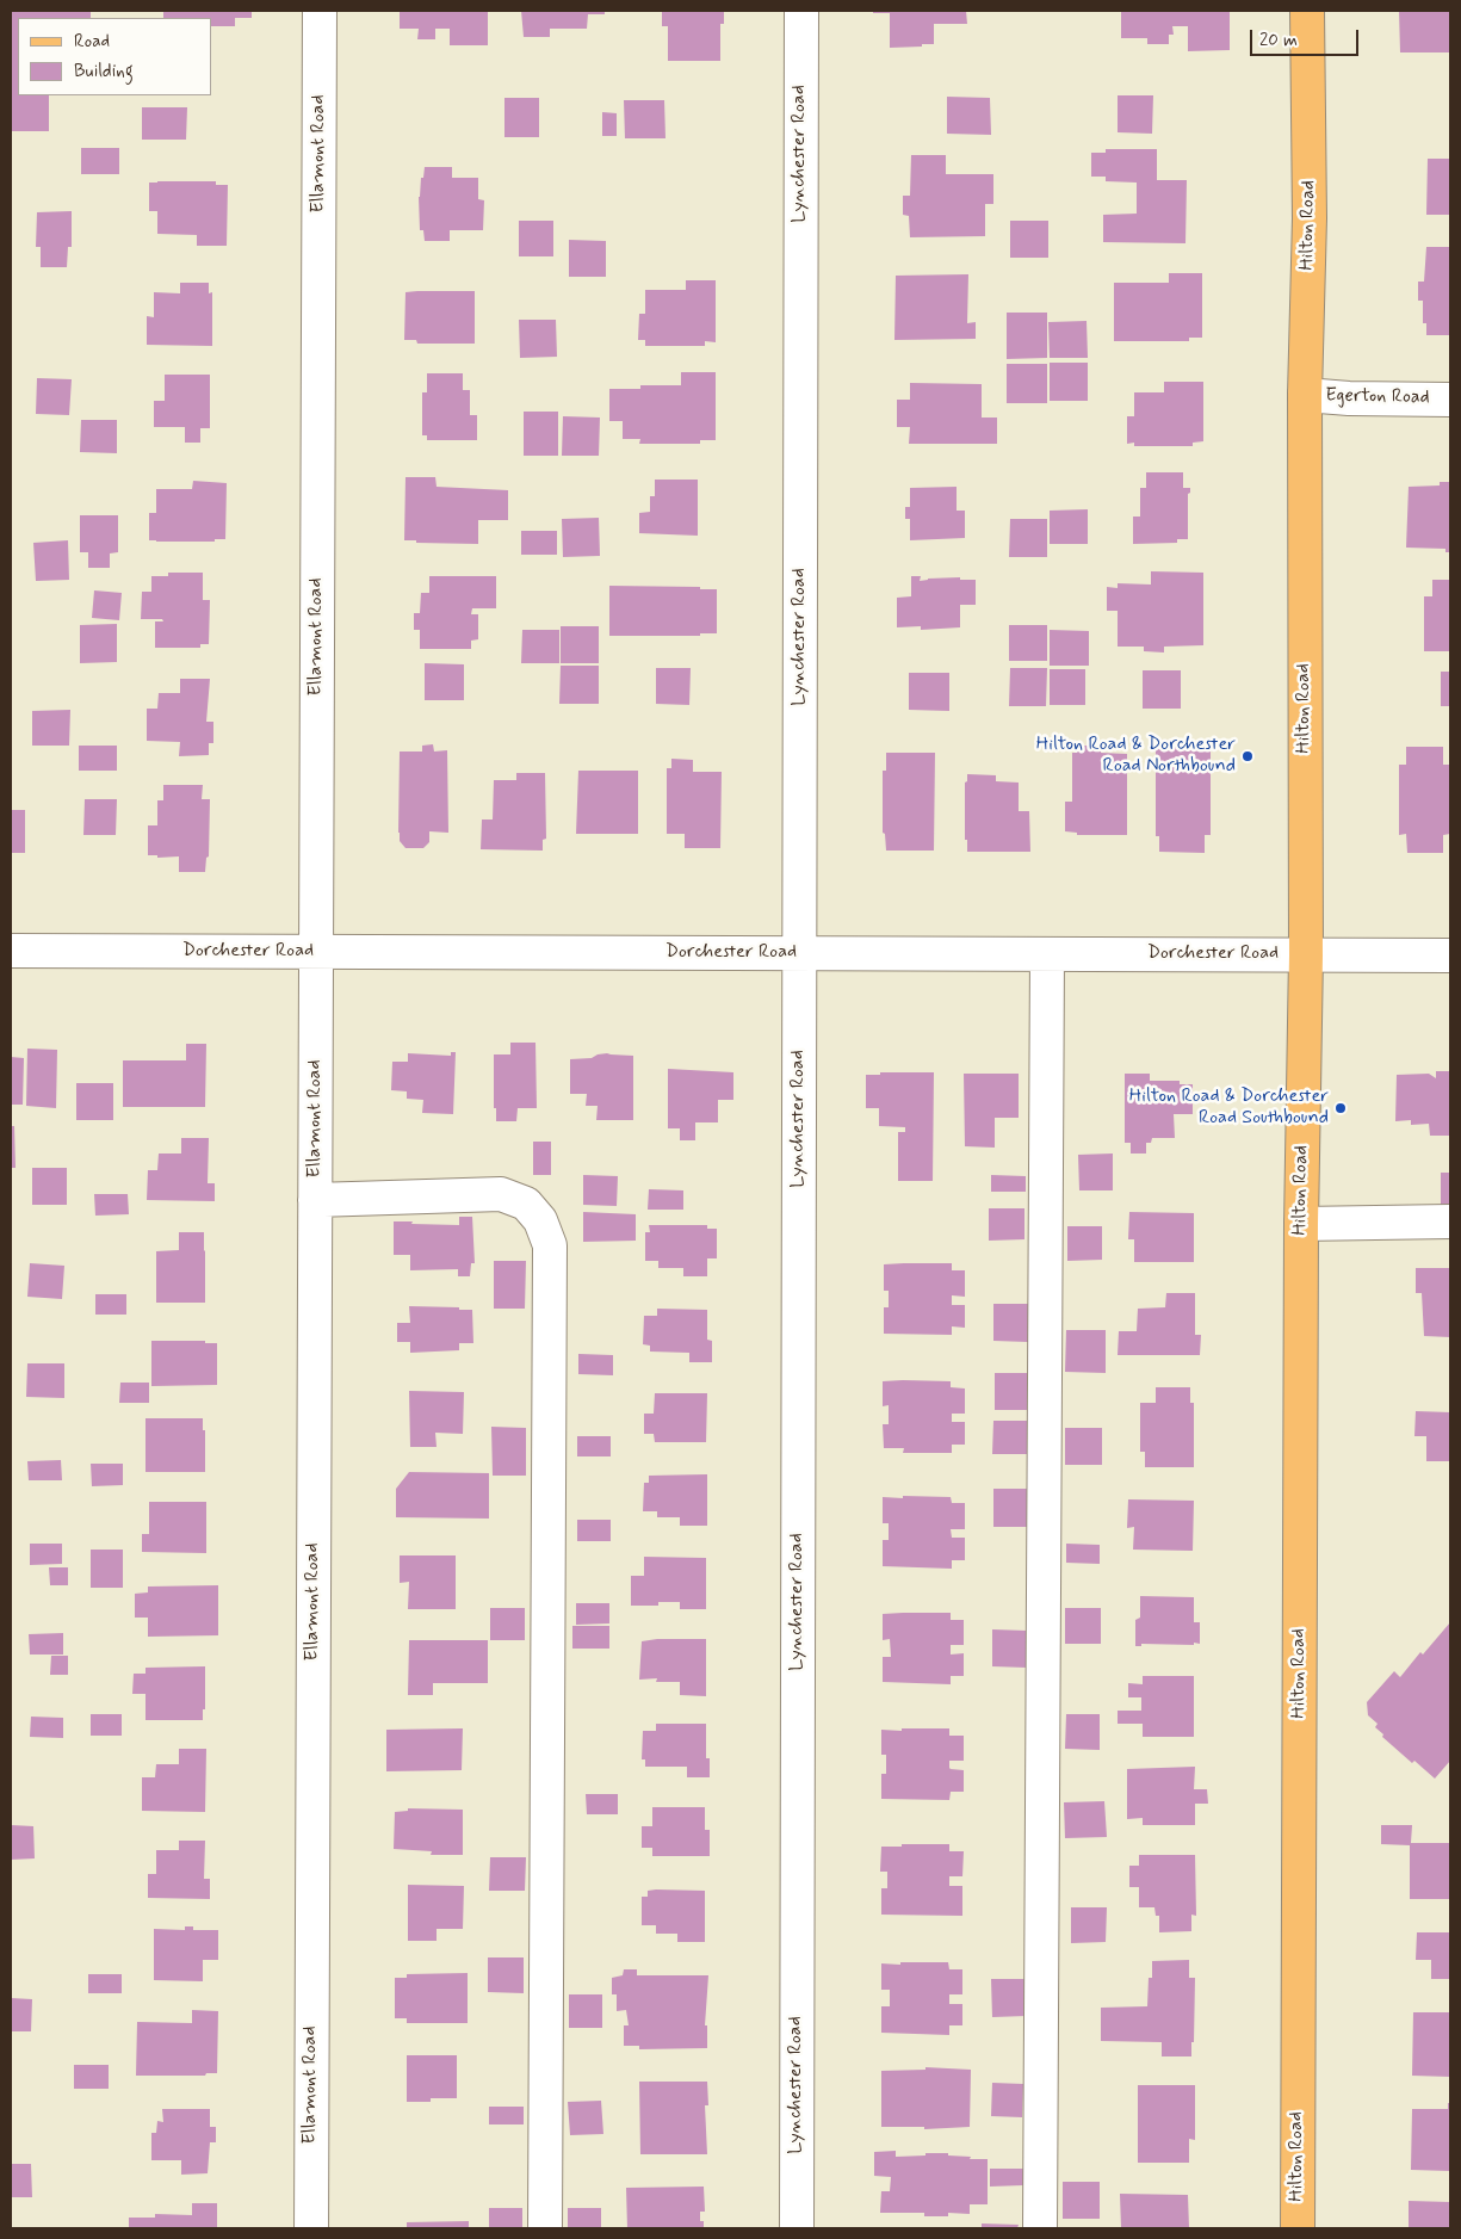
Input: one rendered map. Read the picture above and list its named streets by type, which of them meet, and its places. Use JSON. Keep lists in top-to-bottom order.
{
  "streets": {
    "main road": ["Hilton Road"],
    "street": [
      "Ellamont Road",
      "Lynchester Road",
      "Egerton Road",
      "Dorchester Road"
    ]
  },
  "crossings": [
    ["Ellamont Road", "Dorchester Road"],
    ["Lynchester Road", "Dorchester Road"],
    ["Hilton Road", "Egerton Road"],
    ["Hilton Road", "Dorchester Road"]
  ],
  "places": ["Hilton Road & Dorchester Road Northbound", "Hilton Road & Dorchester Road Southbound"],
  "legend": ["Road", "Building"],
  "scale_bar": "20 m"
}
